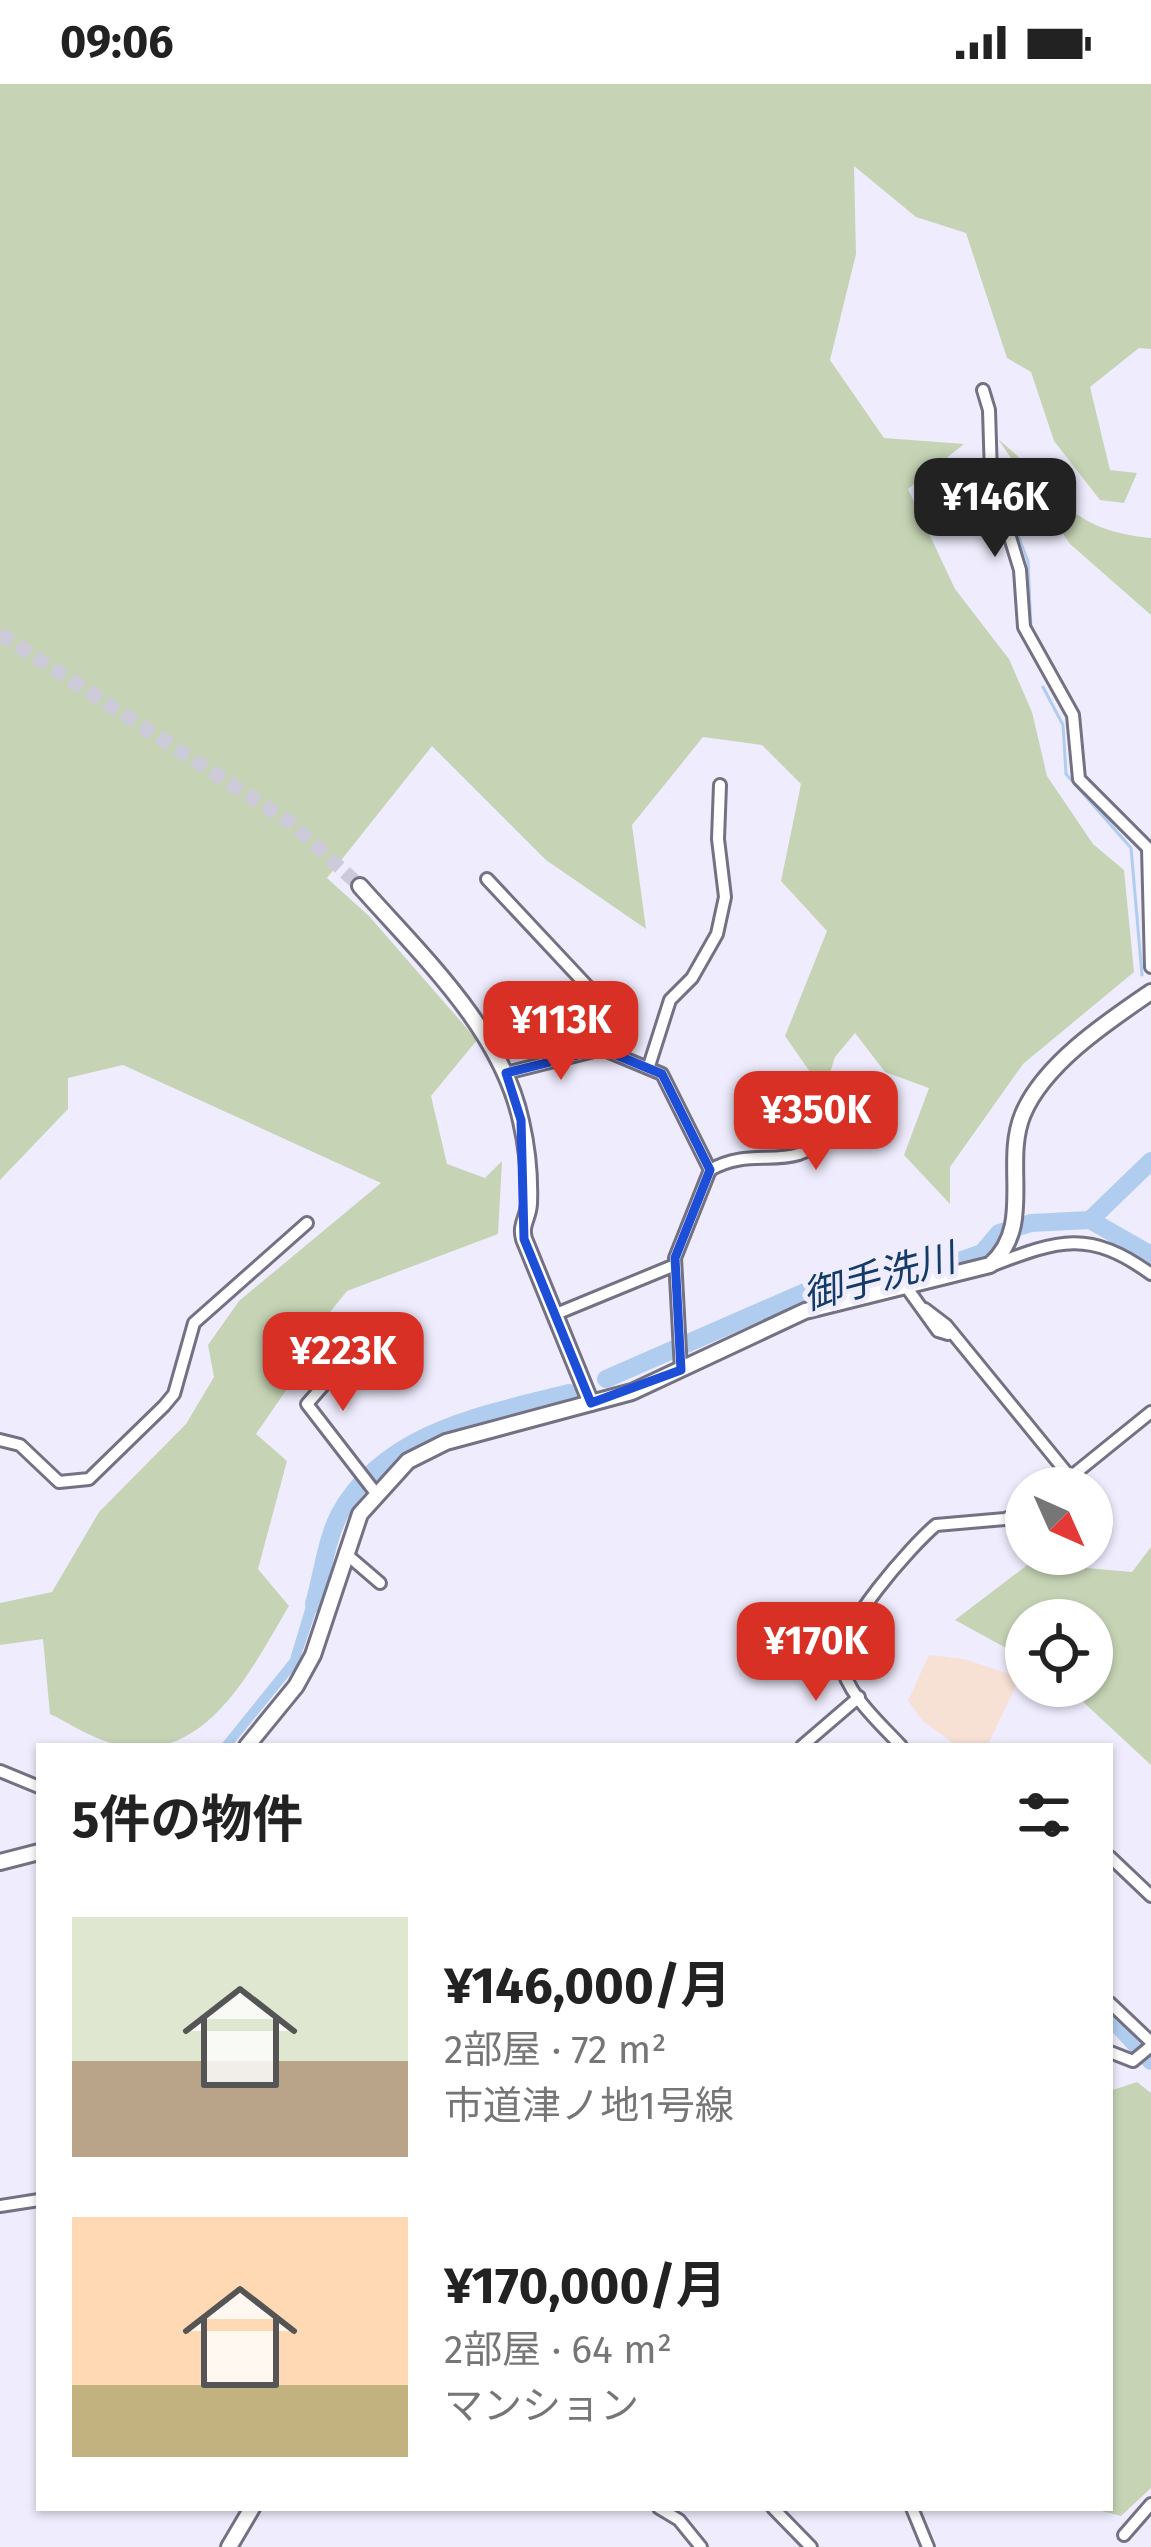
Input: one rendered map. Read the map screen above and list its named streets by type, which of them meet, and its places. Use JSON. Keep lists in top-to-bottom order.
{
  "water": ["御手洗川"],
  "north": "bottom right",
  "page": {
    "status": "09:06",
    "price": [
      "¥146K",
      "¥113K",
      "¥350K",
      "¥223K",
      "¥170K"
    ],
    "heading": "5件の物件",
    "list": [
      {
        "name": "¥146,000/月",
        "note": "2部屋 · 72 m² · 市道津ノ地1号線"
      },
      {
        "name": "¥170,000/月",
        "note": "2部屋 · 64 m² · マンション"
      }
    ]
  }
}
